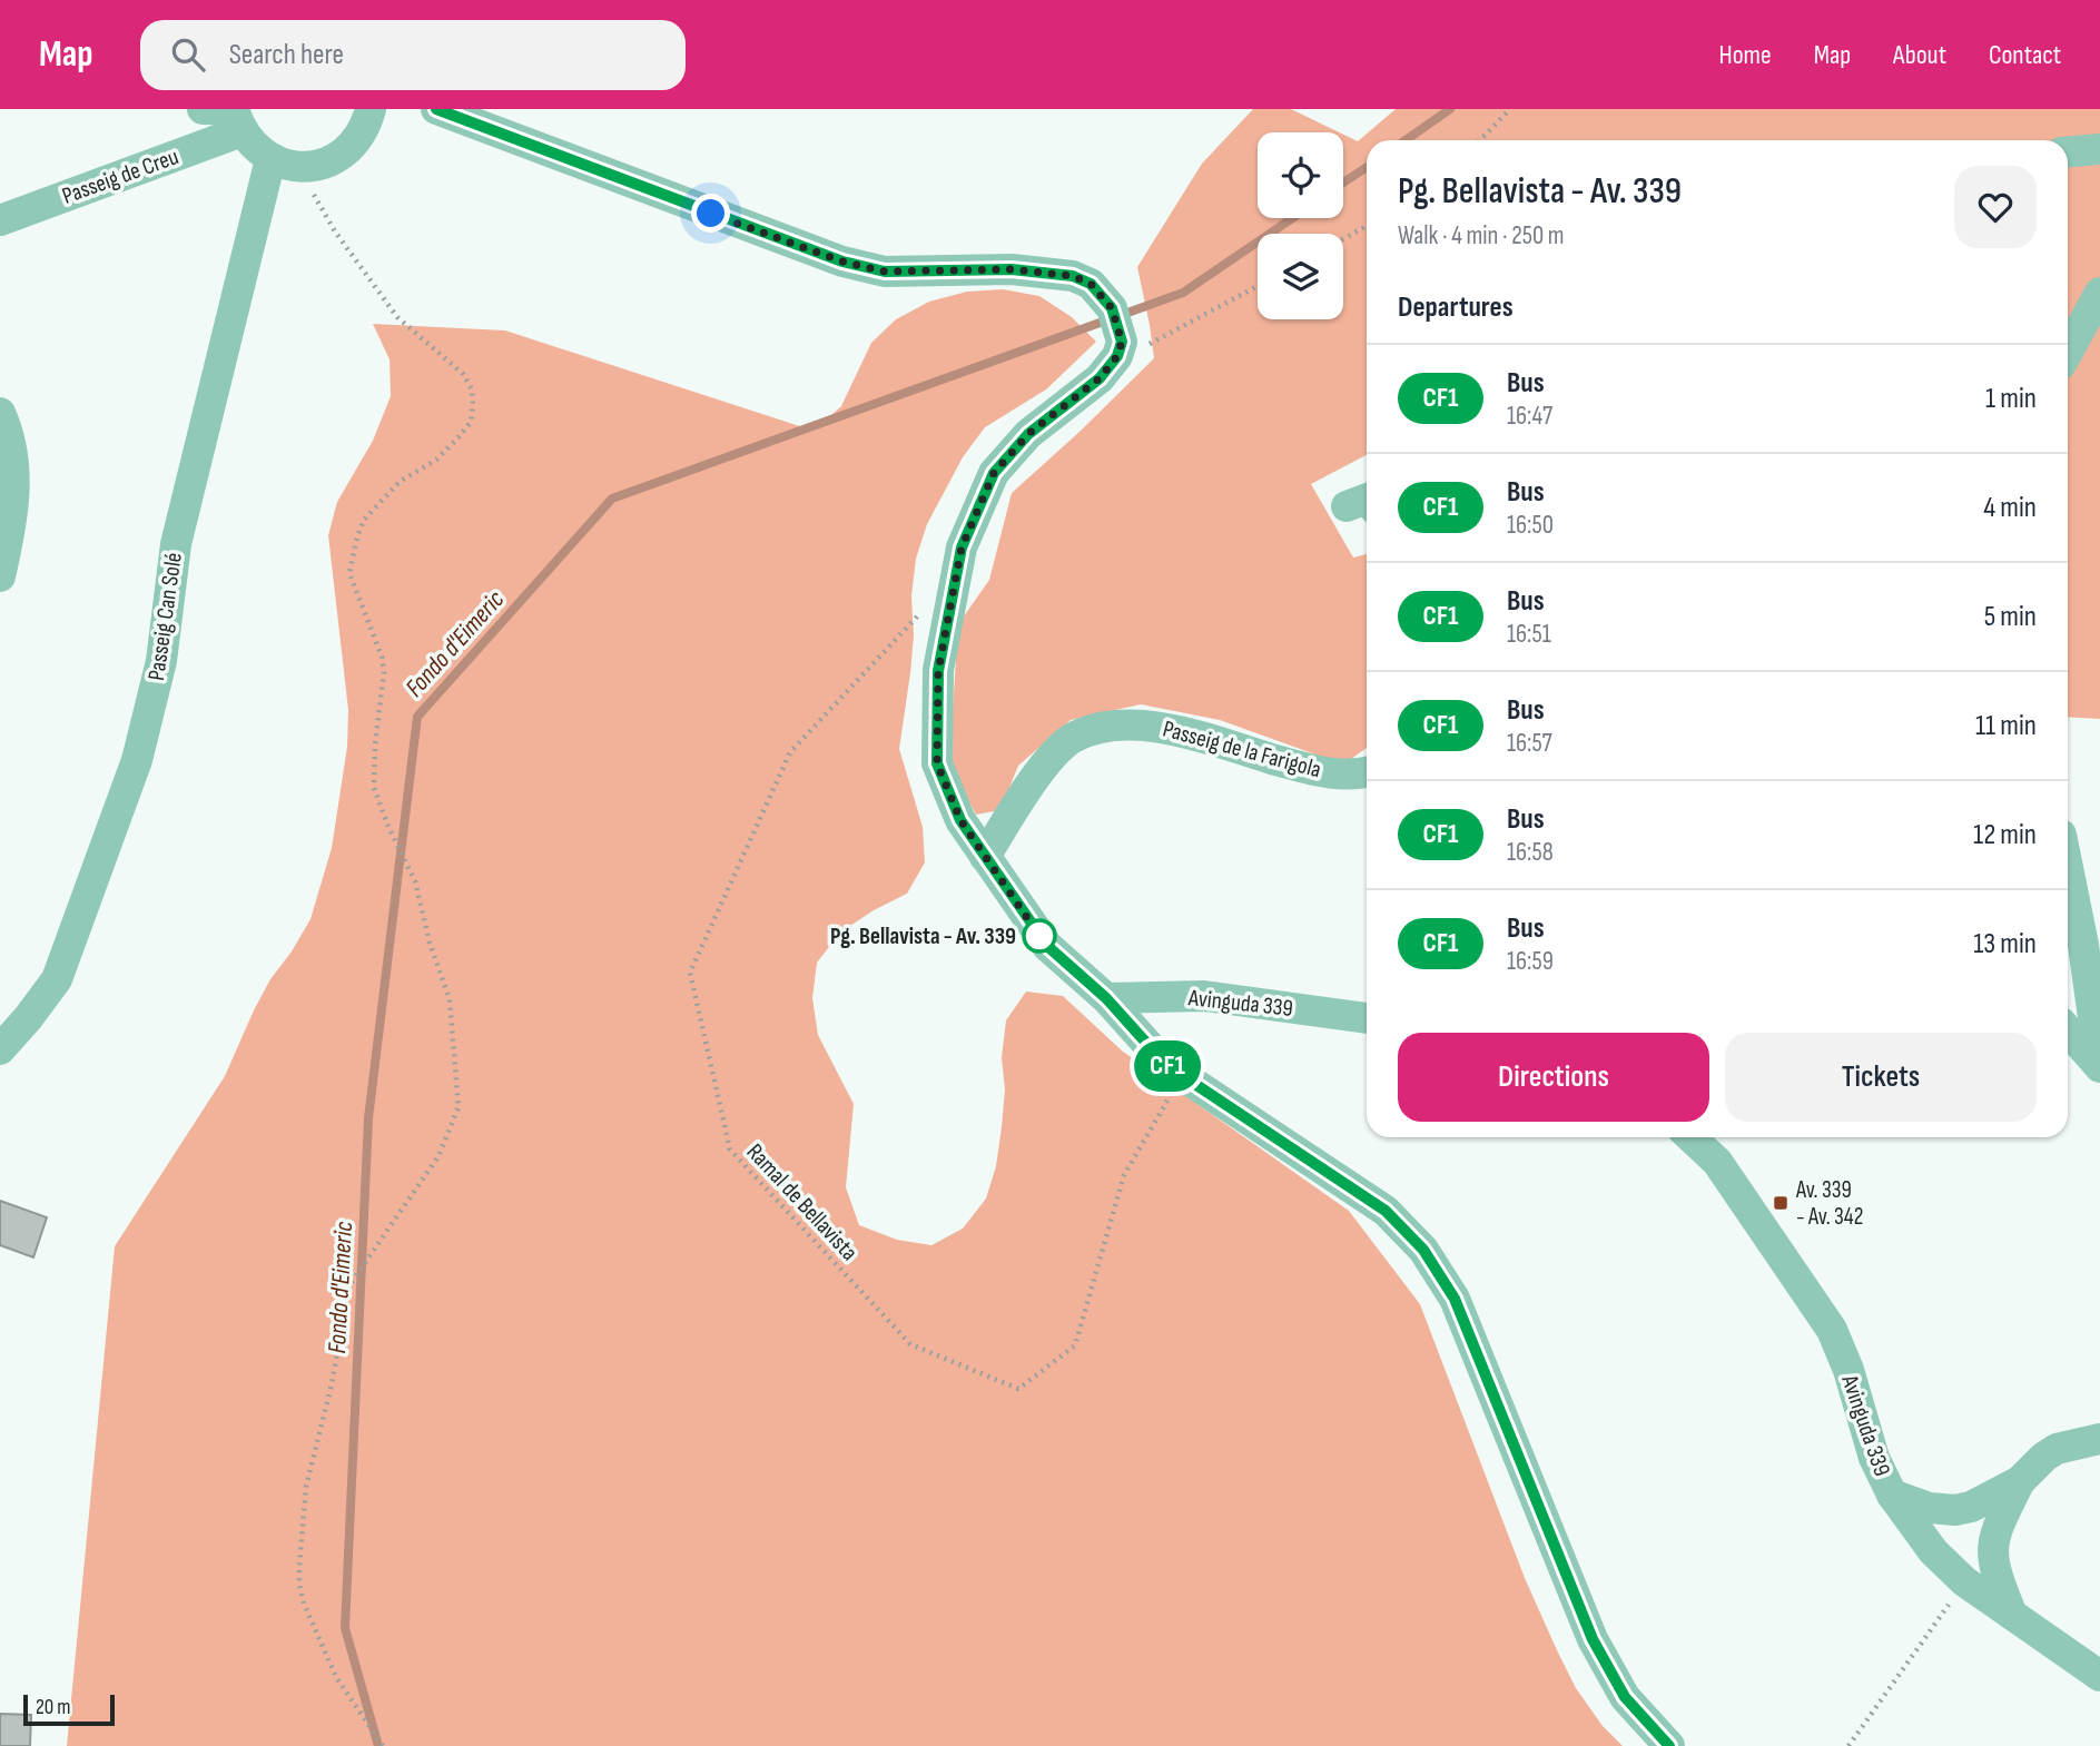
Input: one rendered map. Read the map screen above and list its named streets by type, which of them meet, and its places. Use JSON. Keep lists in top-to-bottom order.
{
  "streets": {
    "street": [
      "Passeig de Creu",
      "Passeig Can Solé",
      "Passeig de la Farigola",
      "Avinguda 339"
    ],
    "path": ["Ramal de Bellavista"]
  },
  "water": ["Fondo d'Eimeric"],
  "places": {
    "other": ["Pg. Bellavista - Av. 339"],
    "transit": ["Av. 339 - Av. 342"]
  },
  "lines": ["bus line CF1"],
  "scale_bar": "20 m",
  "page": {
    "header": "Map",
    "search": "Search here",
    "nav": [
      "Home",
      "Map",
      "About",
      "Contact"
    ],
    "on_map": "CF1",
    "heading": [
      ["Pg. Bellavista - Av. 339", "Walk · 4 min · 250 m"],
      "Departures"
    ],
    "list": [
      {
        "mark": "CF1",
        "name": "Bus",
        "note": "16:47",
        "value": "1 min"
      },
      {
        "mark": "CF1",
        "name": "Bus",
        "note": "16:50",
        "value": "4 min"
      },
      {
        "mark": "CF1",
        "name": "Bus",
        "note": "16:51",
        "value": "5 min"
      },
      {
        "mark": "CF1",
        "name": "Bus",
        "note": "16:57",
        "value": "11 min"
      },
      {
        "mark": "CF1",
        "name": "Bus",
        "note": "16:58",
        "value": "12 min"
      },
      {
        "mark": "CF1",
        "name": "Bus",
        "note": "16:59",
        "value": "13 min"
      }
    ],
    "buttons": ["Directions", "Tickets"],
    "scale": "20 m"
  }
}
